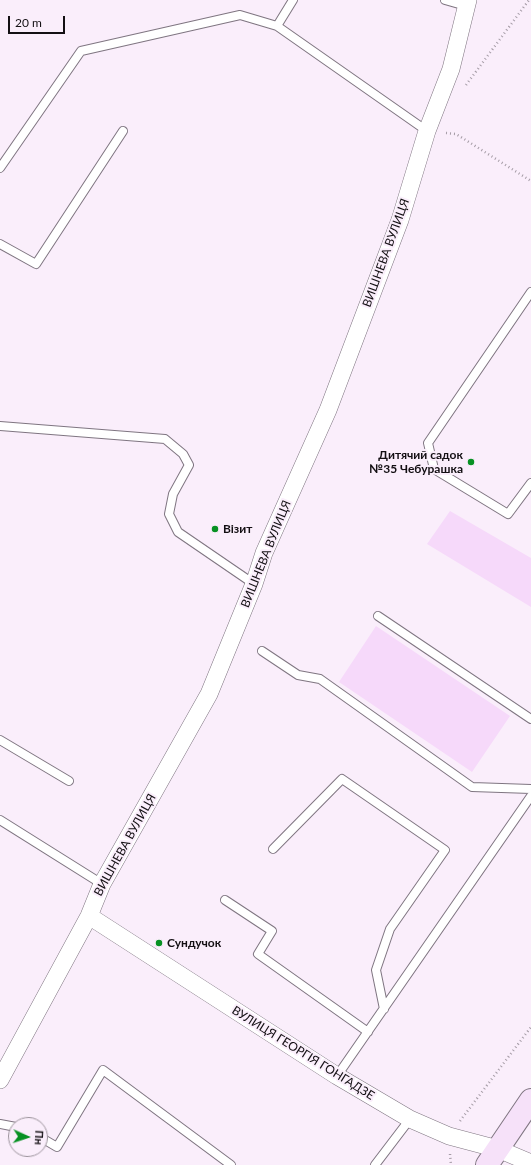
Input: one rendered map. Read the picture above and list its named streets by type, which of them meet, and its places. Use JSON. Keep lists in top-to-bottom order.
{
  "streets": {
    "street": ["ВИШНЕВА ВУЛИЦЯ", "ВУЛИЦЯ ГЕОРГІЯ ГОНГАДЗЕ"]
  },
  "crossings": [
    ["ВИШНЕВА ВУЛИЦЯ", "ВУЛИЦЯ ГЕОРГІЯ ГОНГАДЗЕ"]
  ],
  "places": ["Дитячий садок №35 Чебурашка", "Візит", "Сундучок"],
  "scale_bar": "20 m",
  "north": "right"
}
